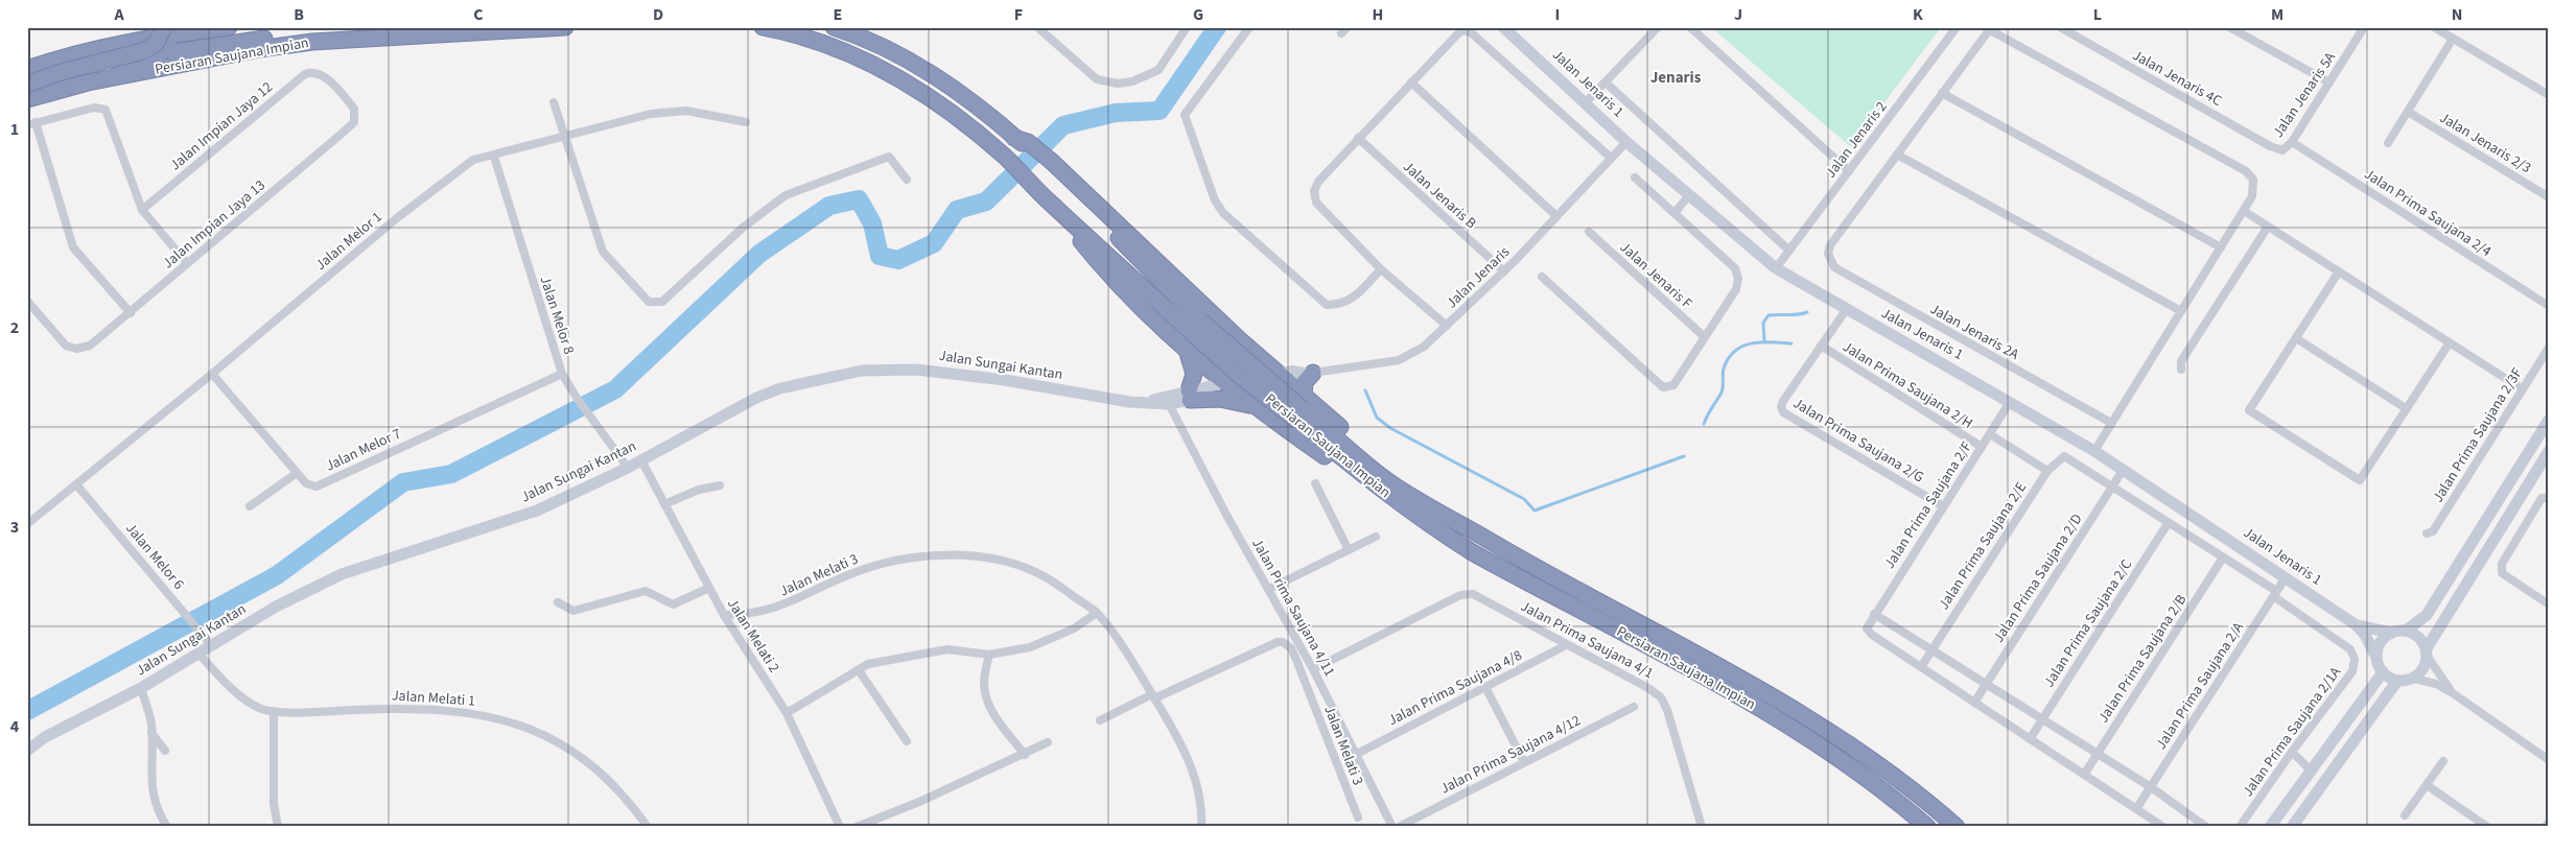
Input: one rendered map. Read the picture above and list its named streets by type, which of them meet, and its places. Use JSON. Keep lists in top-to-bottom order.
{
  "streets": {
    "highway": ["Persiaran Saujana Impian"],
    "street": [
      "Jalan Jenaris 4C",
      "Jalan Jenaris 1",
      "Jalan Jenaris 5A",
      "Jalan Impian Jaya 12",
      "Jalan Jenaris 2",
      "Jalan Jenaris 2/3",
      "Jalan Jenaris B",
      "Jalan Prima Saujana 2/4",
      "Jalan Impian Jaya 13",
      "Jalan Melor 1",
      "Jalan Jenaris F",
      "Jalan Jenaris",
      "Jalan Melor 8",
      "Jalan Jenaris 2A",
      "Jalan Sungai Kantan",
      "Jalan Prima Saujana 2/H",
      "Jalan Prima Saujana 2/3F",
      "Jalan Prima Saujana 2/G",
      "Jalan Melor 7",
      "Jalan Prima Saujana 2/F",
      "Jalan Prima Saujana 2/E",
      "Jalan Melor 6",
      "Jalan Melati 3",
      "Jalan Prima Saujana 2/D",
      "Jalan Prima Saujana 4/11",
      "Jalan Prima Saujana 2/C",
      "Jalan Melati 2",
      "Jalan Prima Saujana 4/1",
      "Jalan Prima Saujana 2/B",
      "Jalan Prima Saujana 2/A",
      "Jalan Prima Saujana 4/8",
      "Jalan Melati 1",
      "Jalan Prima Saujana 2/1A",
      "Jalan Prima Saujana 4/12"
    ]
  },
  "crossings": [
    ["Jalan Jenaris 4C", "Jalan Jenaris 5A"],
    ["Jalan Jenaris 1", "Jalan Jenaris 2"],
    ["Jalan Jenaris 1", "Jalan Jenaris"],
    ["Jalan Jenaris 1", "Jalan Prima Saujana 2/G"],
    ["Jalan Jenaris 1", "Jalan Prima Saujana 2/F"],
    ["Jalan Jenaris 1", "Jalan Prima Saujana 2/D"],
    ["Jalan Jenaris 1", "Jalan Prima Saujana 2/A"],
    ["Jalan Jenaris 5A", "Jalan Prima Saujana 2/4"],
    ["Jalan Impian Jaya 12", "Jalan Impian Jaya 13"],
    ["Jalan Jenaris B", "Jalan Jenaris"],
    ["Jalan Melor 1", "Jalan Melor 8"],
    ["Jalan Melor 1", "Jalan Melor 7"],
    ["Jalan Melor 1", "Jalan Melor 6"],
    ["Jalan Jenaris", "Jalan Sungai Kantan"],
    ["Jalan Melor 8", "Jalan Sungai Kantan"],
    ["Jalan Melor 8", "Jalan Melor 7"],
    ["Jalan Sungai Kantan", "Jalan Melor 6"],
    ["Jalan Sungai Kantan", "Jalan Prima Saujana 4/11"],
    ["Jalan Sungai Kantan", "Jalan Melati 2"],
    ["Jalan Sungai Kantan", "Jalan Melati 1"],
    ["Jalan Prima Saujana 2/H", "Jalan Prima Saujana 2/G"],
    ["Jalan Prima Saujana 2/H", "Jalan Prima Saujana 2/F"],
    ["Jalan Prima Saujana 2/G", "Jalan Prima Saujana 2/F"],
    ["Jalan Prima Saujana 2/F", "Jalan Prima Saujana 2/E"],
    ["Jalan Prima Saujana 2/E", "Jalan Prima Saujana 2/1A"],
    ["Jalan Melati 3", "Jalan Melati 2"],
    ["Jalan Prima Saujana 2/D", "Jalan Prima Saujana 2/1A"],
    ["Jalan Prima Saujana 4/11", "Jalan Prima Saujana 4/1"],
    ["Jalan Prima Saujana 4/11", "Jalan Prima Saujana 4/8"],
    ["Jalan Prima Saujana 2/C", "Jalan Prima Saujana 2/1A"],
    ["Jalan Prima Saujana 4/1", "Jalan Prima Saujana 4/8"],
    ["Jalan Prima Saujana 2/B", "Jalan Prima Saujana 2/1A"],
    ["Jalan Prima Saujana 2/A", "Jalan Prima Saujana 2/1A"]
  ],
  "districts": ["Jenaris"],
  "grid": {
    "columns": [
      "A",
      "B",
      "C",
      "D",
      "E",
      "F",
      "G",
      "H",
      "I",
      "J",
      "K",
      "L",
      "M",
      "N"
    ],
    "rows": [
      "1",
      "2",
      "3",
      "4"
    ]
  }
}
